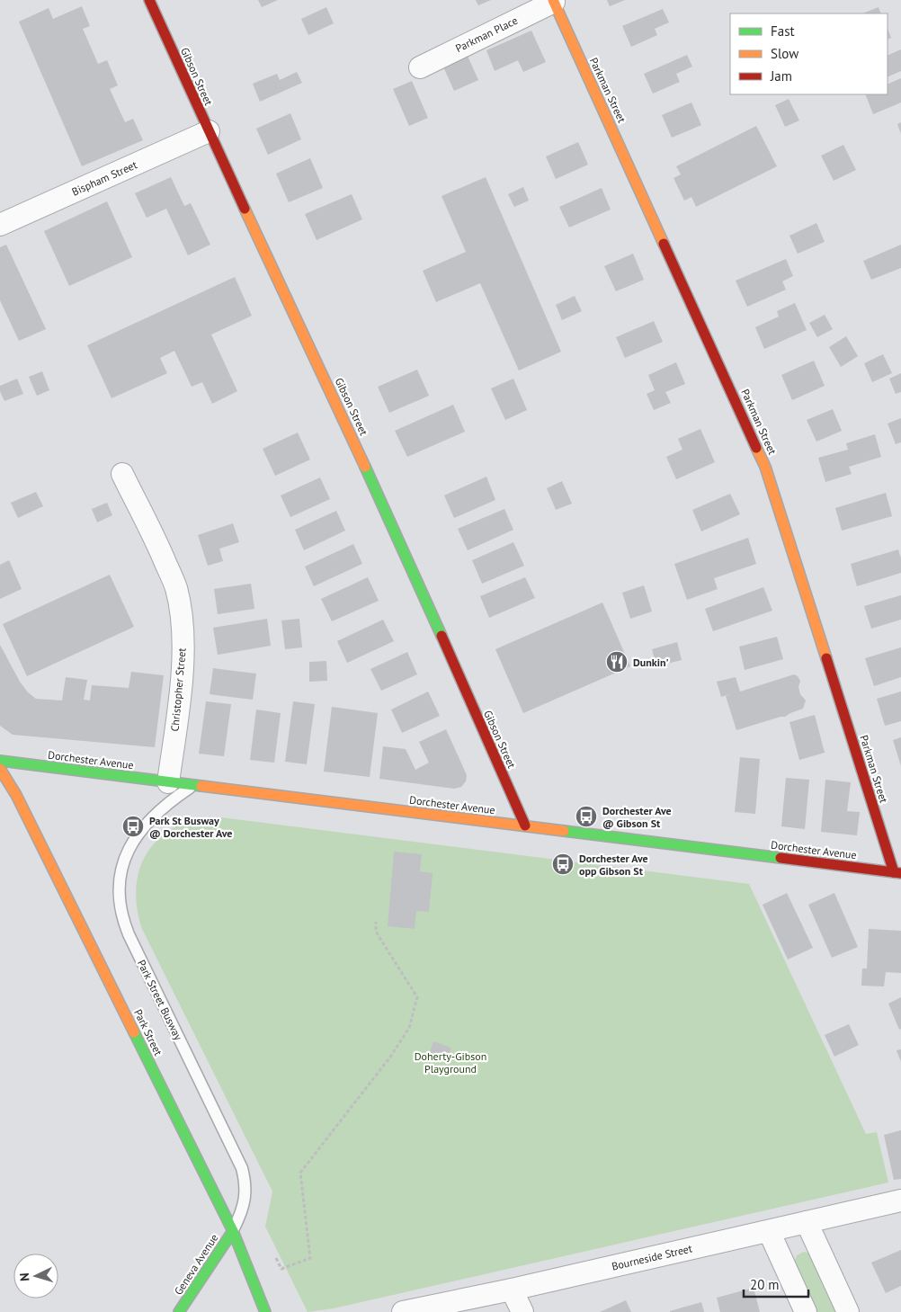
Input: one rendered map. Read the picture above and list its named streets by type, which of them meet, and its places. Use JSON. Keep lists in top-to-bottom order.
{
  "streets": {
    "street": [
      "Parkman Place",
      "Gibson Street",
      "Parkman Street",
      "Bispham Street",
      "Christopher Street",
      "Dorchester Avenue",
      "Park Street",
      "Bourneside Street",
      "Geneva Avenue"
    ],
    "lane": ["Park Street Busway"]
  },
  "crossings": [
    ["Parkman Place", "Parkman Street"],
    ["Gibson Street", "Bispham Street"],
    ["Gibson Street", "Dorchester Avenue"],
    ["Parkman Street", "Dorchester Avenue"],
    ["Christopher Street", "Dorchester Avenue"],
    ["Dorchester Avenue", "Park Street Busway"],
    ["Park Street Busway", "Park Street"],
    ["Park Street Busway", "Geneva Avenue"],
    ["Park Street", "Geneva Avenue"]
  ],
  "parks": ["Doherty-Gibson Playground"],
  "places": {
    "restaurant": ["Dunkin'"],
    "bus stop": ["Dorchester Ave @ Gibson St", "Park St Busway @ Dorchester Ave", "Dorchester Ave opp Gibson St"]
  },
  "legend": ["Fast", "Slow", "Jam"],
  "scale_bar": "20 m",
  "north": "left"
}
